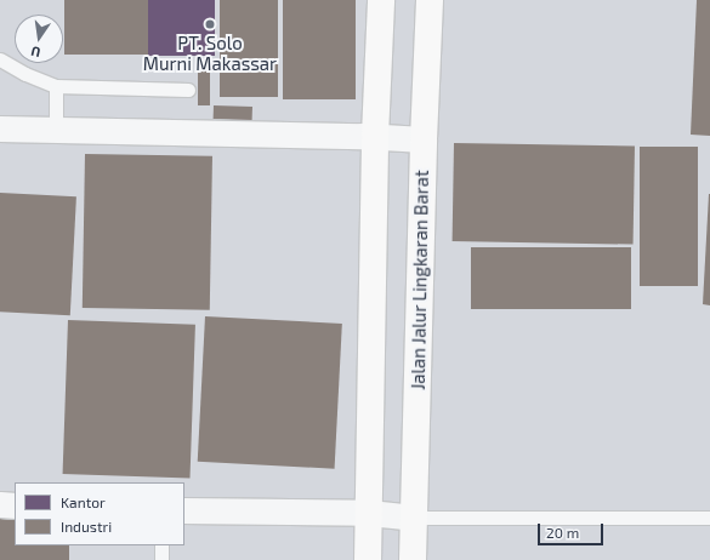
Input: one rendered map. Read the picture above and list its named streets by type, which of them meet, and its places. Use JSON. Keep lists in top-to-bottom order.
{
  "streets": {
    "main road": ["Jalan Jalur Lingkaran Barat"]
  },
  "places": ["PT. Solo Murni Makassar"],
  "legend": ["Kantor", "Industri"],
  "scale_bar": "20 m",
  "north": "bottom"
}
